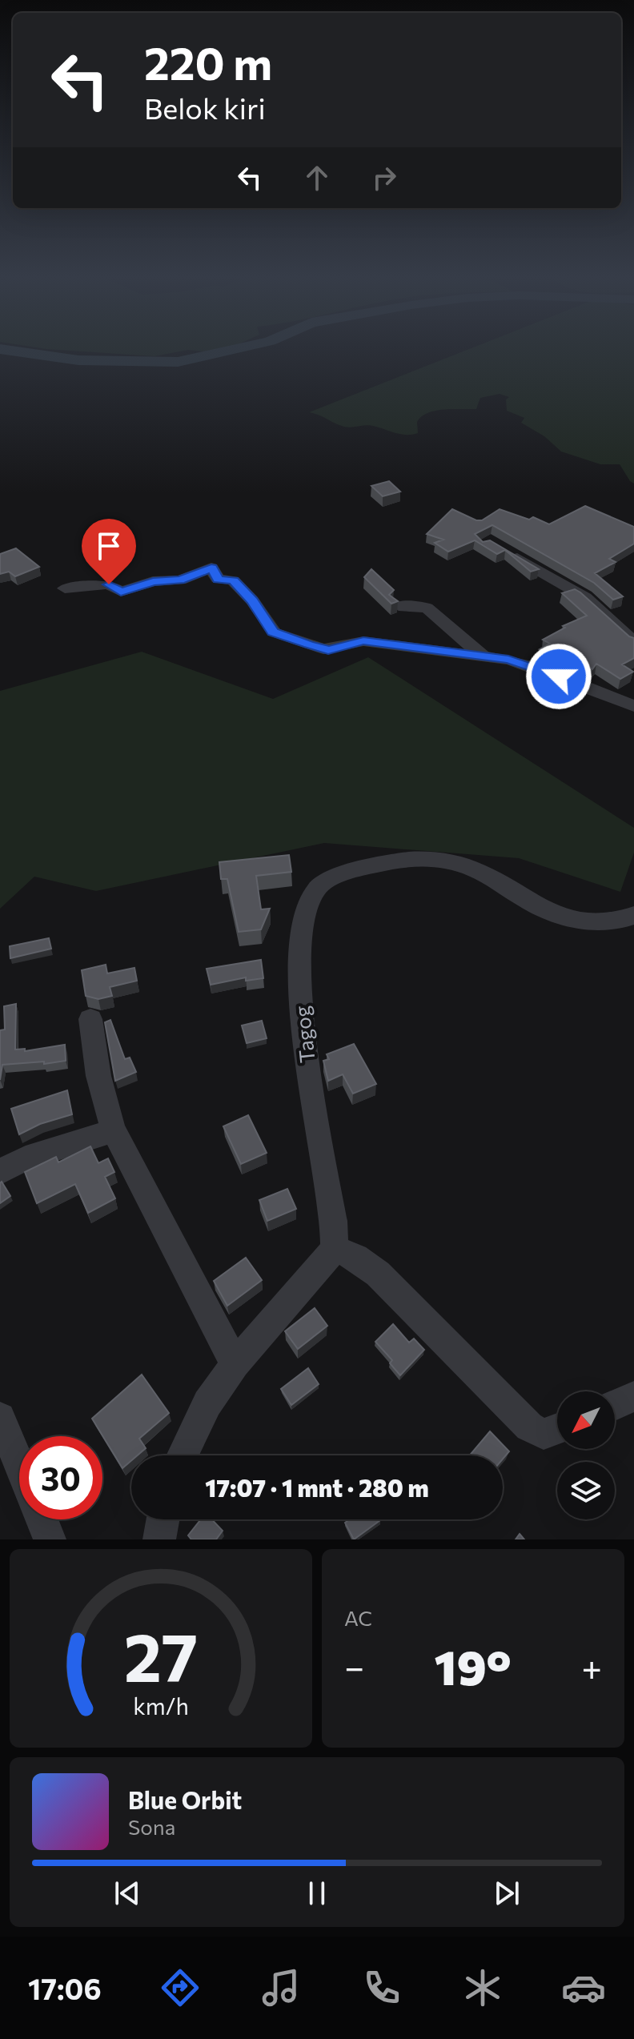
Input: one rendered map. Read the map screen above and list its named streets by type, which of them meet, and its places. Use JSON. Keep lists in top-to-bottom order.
{
  "streets": {
    "street": ["Tagog"]
  },
  "north": "bottom left",
  "page": {
    "turn": ["220 m", "Belok kiri"],
    "limit": "30",
    "trip": "17:07 · 1 mnt · 280 m",
    "tile": "AC",
    "heat": ["−", "19°", "+"],
    "song": ["Blue Orbit", "Sona"],
    "tabs": "17:06",
    "gauge": ["27", "km/h"]
  }
}
